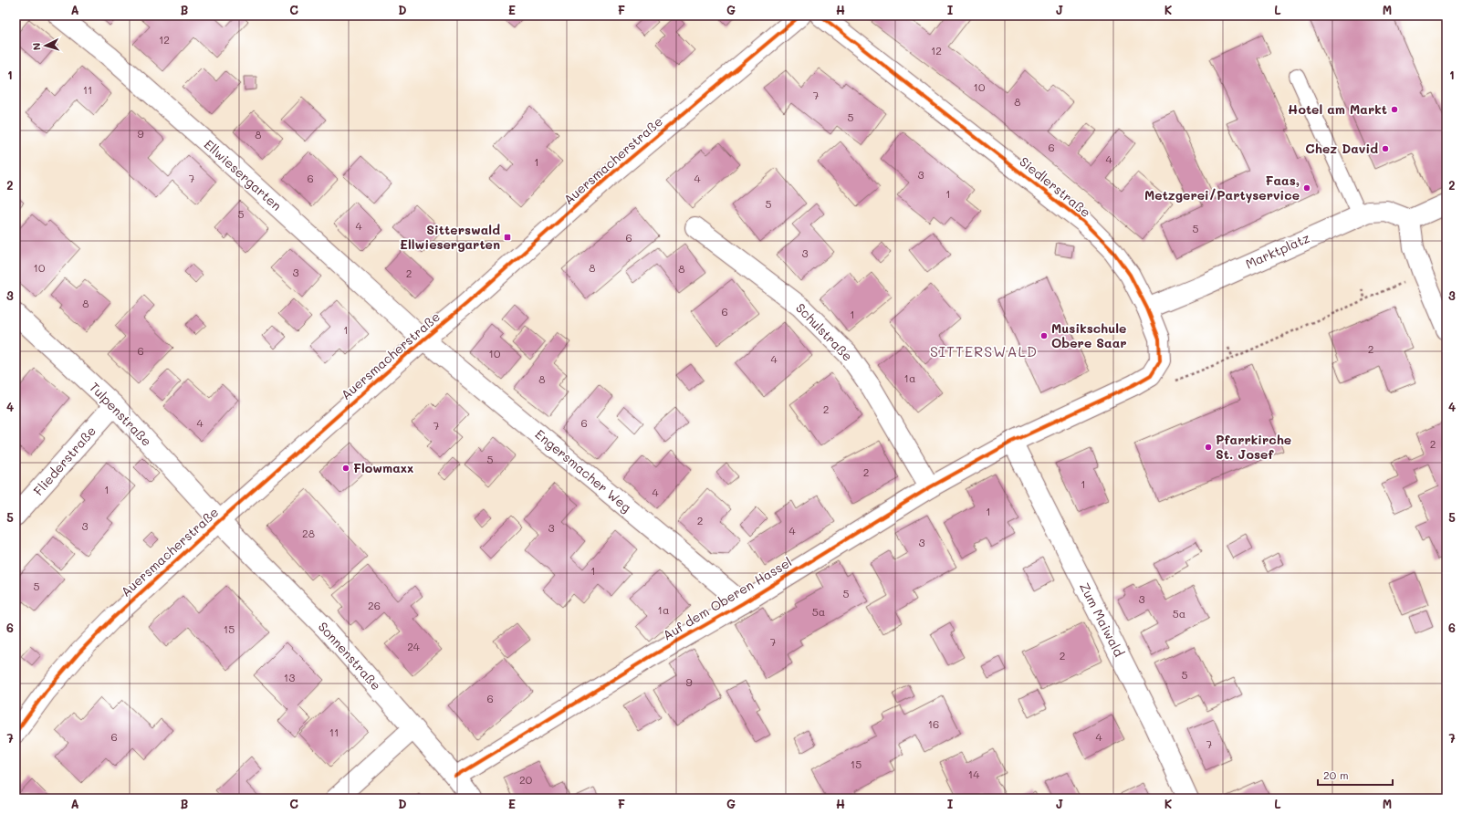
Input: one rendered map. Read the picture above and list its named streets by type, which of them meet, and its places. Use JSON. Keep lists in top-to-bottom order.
{
  "streets": {
    "street": [
      "Auersmacherstraße",
      "Ellwiesergarten",
      "Siedlerstraße",
      "Marktplatz",
      "Schulstraße",
      "Tulpenstraße",
      "Fliederstraße",
      "Engersmacher Weg",
      "Auf dem Oberen Hassel",
      "Zum Maiwald",
      "Sonnenstraße"
    ]
  },
  "crossings": [
    ["Auersmacherstraße", "Ellwiesergarten"],
    ["Auersmacherstraße", "Tulpenstraße"],
    ["Auersmacherstraße", "Engersmacher Weg"],
    ["Auersmacherstraße", "Sonnenstraße"],
    ["Ellwiesergarten", "Engersmacher Weg"],
    ["Siedlerstraße", "Marktplatz"],
    ["Siedlerstraße", "Auf dem Oberen Hassel"],
    ["Siedlerstraße", "Zum Maiwald"],
    ["Schulstraße", "Auf dem Oberen Hassel"],
    ["Tulpenstraße", "Fliederstraße"],
    ["Tulpenstraße", "Sonnenstraße"],
    ["Engersmacher Weg", "Auf dem Oberen Hassel"],
    ["Auf dem Oberen Hassel", "Zum Maiwald"],
    ["Auf dem Oberen Hassel", "Sonnenstraße"]
  ],
  "districts": ["SITTERSWALD"],
  "places": {
    "other": [
      "Hotel am Markt",
      "Chez David",
      "Faas, Metzgerei/Partyservice",
      "Musikschule Obere Saar",
      "Pfarrkirche St. Josef",
      "Flowmaxx"
    ],
    "transit": ["Sitterswald Ellwiesergarten"]
  },
  "house_numbers": [
    "12",
    "12",
    "10",
    "11",
    "7",
    "8",
    "5",
    "9",
    "8",
    "6",
    "4",
    "1",
    "3",
    "7",
    "6",
    "4",
    "1",
    "5",
    "5",
    "4",
    "5",
    "6",
    "3",
    "10",
    "8",
    "8",
    "3",
    "2",
    "8",
    "6",
    "1",
    "1",
    "2",
    "6",
    "10",
    "4",
    "1a",
    "8",
    "2",
    "4",
    "6",
    "7",
    "2",
    "5",
    "2",
    "1",
    "1",
    "4",
    "1",
    "2",
    "3",
    "3",
    "4",
    "28",
    "3",
    "1",
    "5",
    "5",
    "3",
    "26",
    "1a",
    "5a",
    "5a",
    "15",
    "7",
    "24",
    "2",
    "5",
    "13",
    "9",
    "6",
    "16",
    "11",
    "6",
    "4",
    "7",
    "15",
    "14",
    "20"
  ],
  "scale_bar": "20 m",
  "north": "left",
  "grid": {
    "columns": [
      "A",
      "B",
      "C",
      "D",
      "E",
      "F",
      "G",
      "H",
      "I",
      "J",
      "K",
      "L",
      "M"
    ],
    "rows": [
      "1",
      "2",
      "3",
      "4",
      "5",
      "6",
      "7"
    ]
  }
}
